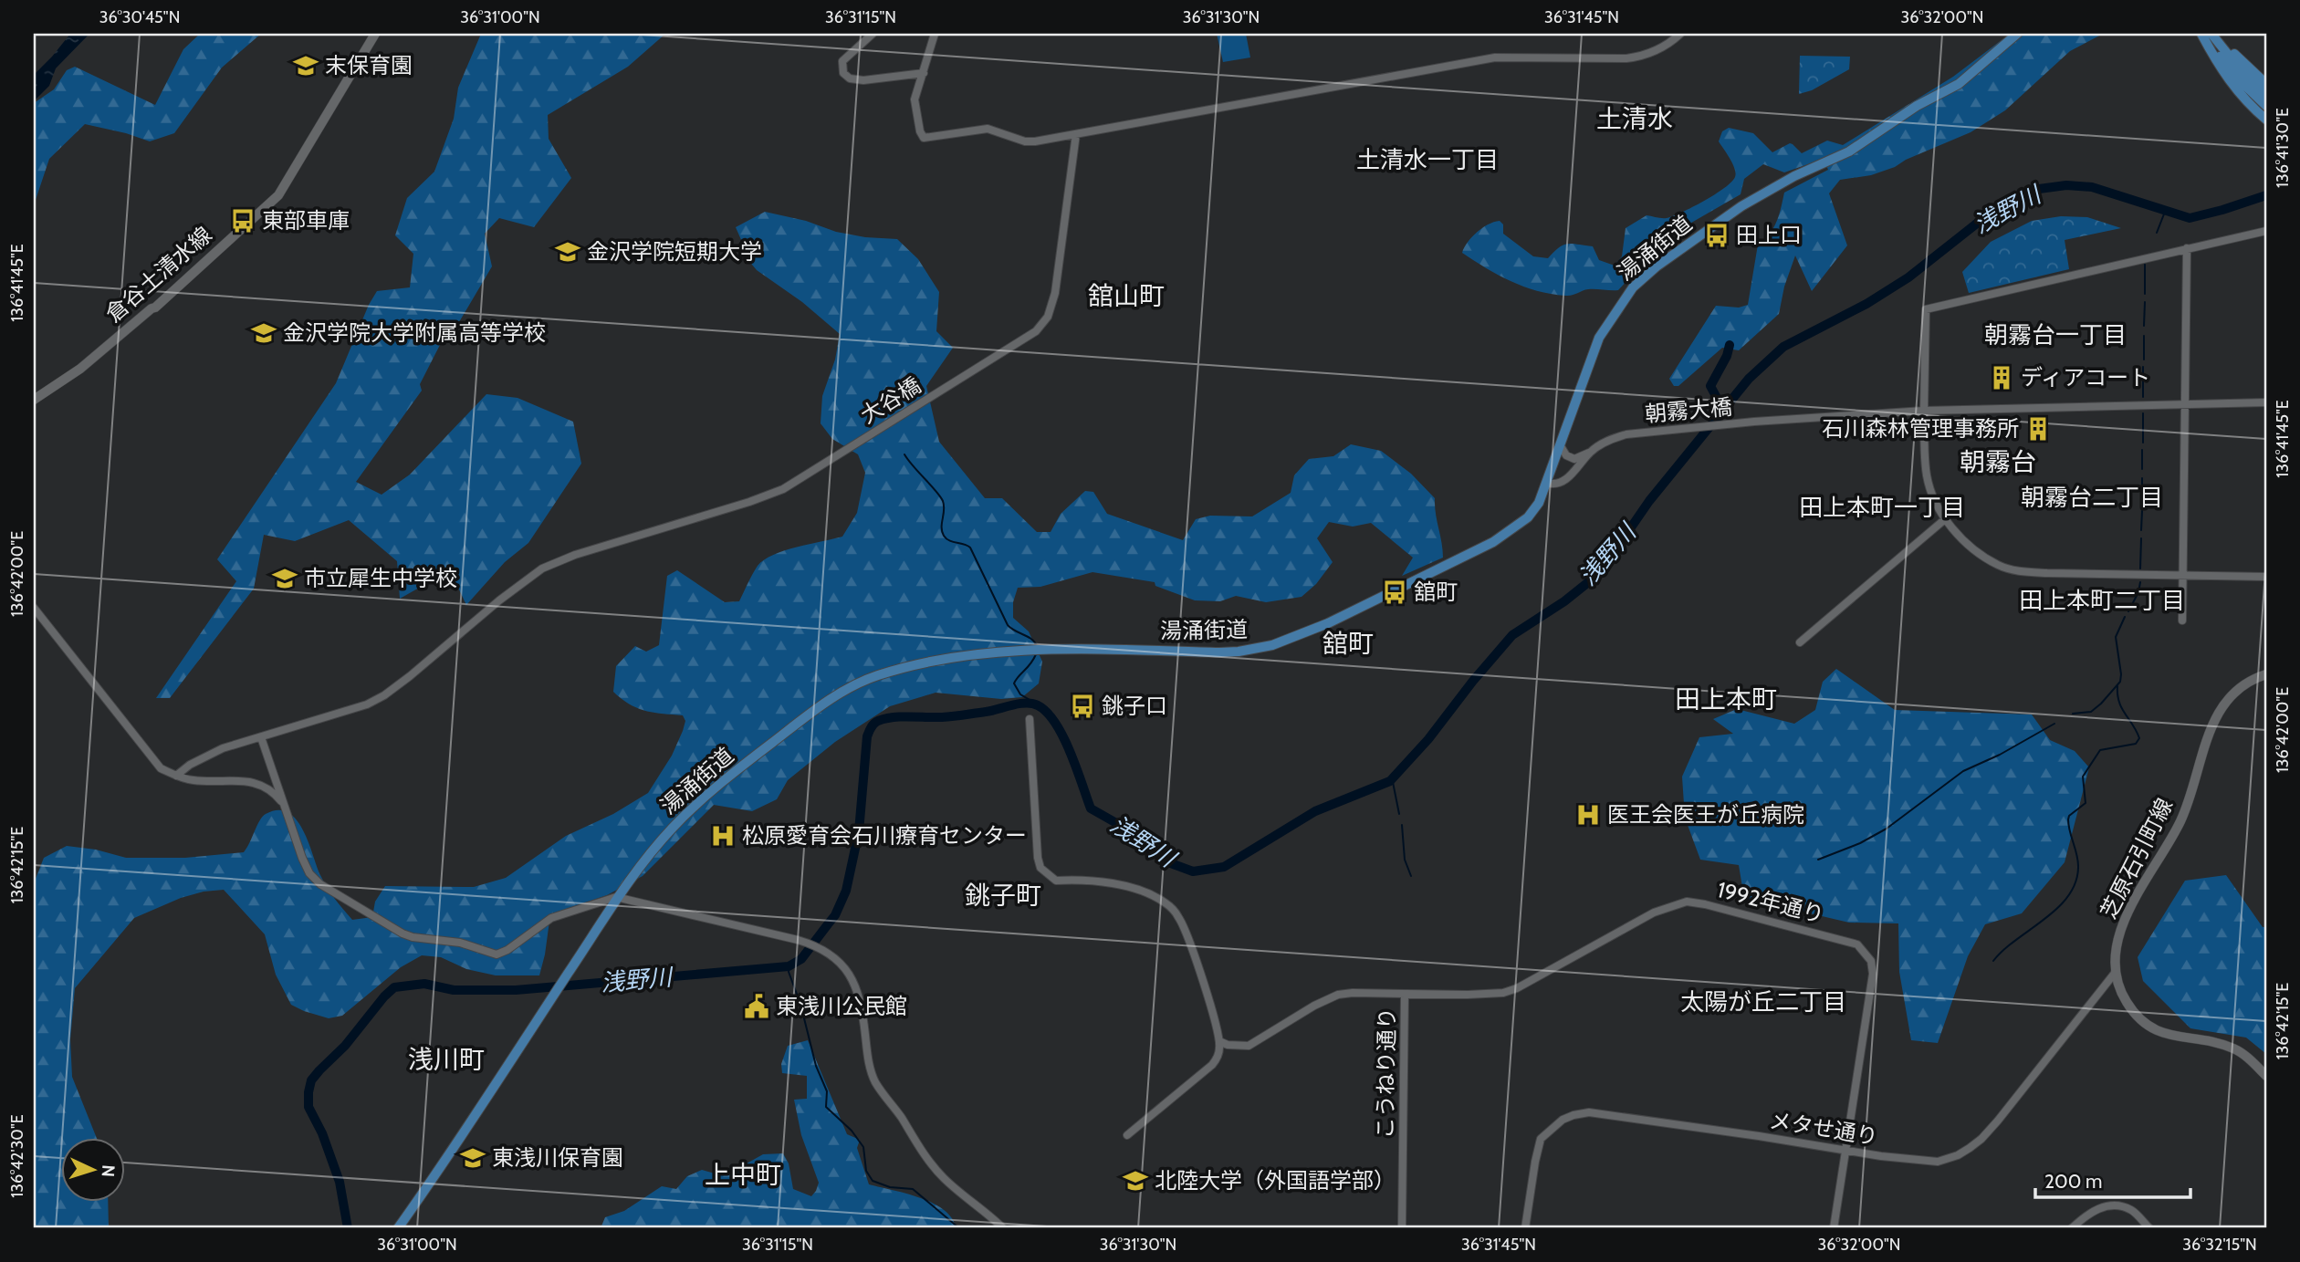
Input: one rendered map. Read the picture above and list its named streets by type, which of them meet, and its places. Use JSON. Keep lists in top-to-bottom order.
{
  "streets": {
    "main road": ["湯涌街道", "倉谷土清水線", "芝原石引町線"],
    "street": [
      "大谷橋",
      "朝霧大橋",
      "1992年通り",
      "こうねり通り",
      "メタせ通り"
    ]
  },
  "crossings": [
    ["芝原石引町線", "メタせ通り"],
    ["1992年通り", "こうねり通り"],
    ["1992年通り", "メタせ通り"]
  ],
  "districts": [
    "土清水",
    "土清水一丁目",
    "舘山町",
    "朝霧台一丁目",
    "朝霧台",
    "朝霧台二丁目",
    "田上本町一丁目",
    "田上本町二丁目",
    "舘町",
    "田上本町",
    "銚子町",
    "太陽が丘二丁目",
    "浅川町",
    "上中町"
  ],
  "water": ["浅野川"],
  "places": {
    "school or university": [
      "末保育園",
      "金沢学院短期大学",
      "金沢学院大学附属高等学校",
      "市立犀生中学校",
      "東浅川保育園",
      "北陸大学（外国語学部）"
    ],
    "bus stop": [
      "東部車庫",
      "田上口",
      "舘町",
      "銚子口"
    ],
    "building": ["ディアコート", "石川森林管理事務所"],
    "hospital": ["医王会医王が丘病院", "松原愛育会石川療育センター"],
    "public building": ["東浅川公民館"]
  },
  "scale_bar": "200 m",
  "north": "right",
  "coordinates": [
    "36°30'45\"N",
    "36°31'00\"N",
    "36°31'15\"N",
    "36°31'30\"N",
    "36°31'45\"N",
    "36°32'00\"N",
    "136°41'30\"E",
    "136°41'45\"E",
    "136°42'00\"E",
    "136°42'15\"E",
    "136°42'30\"E",
    "36°32'15\"N"
  ]
}
